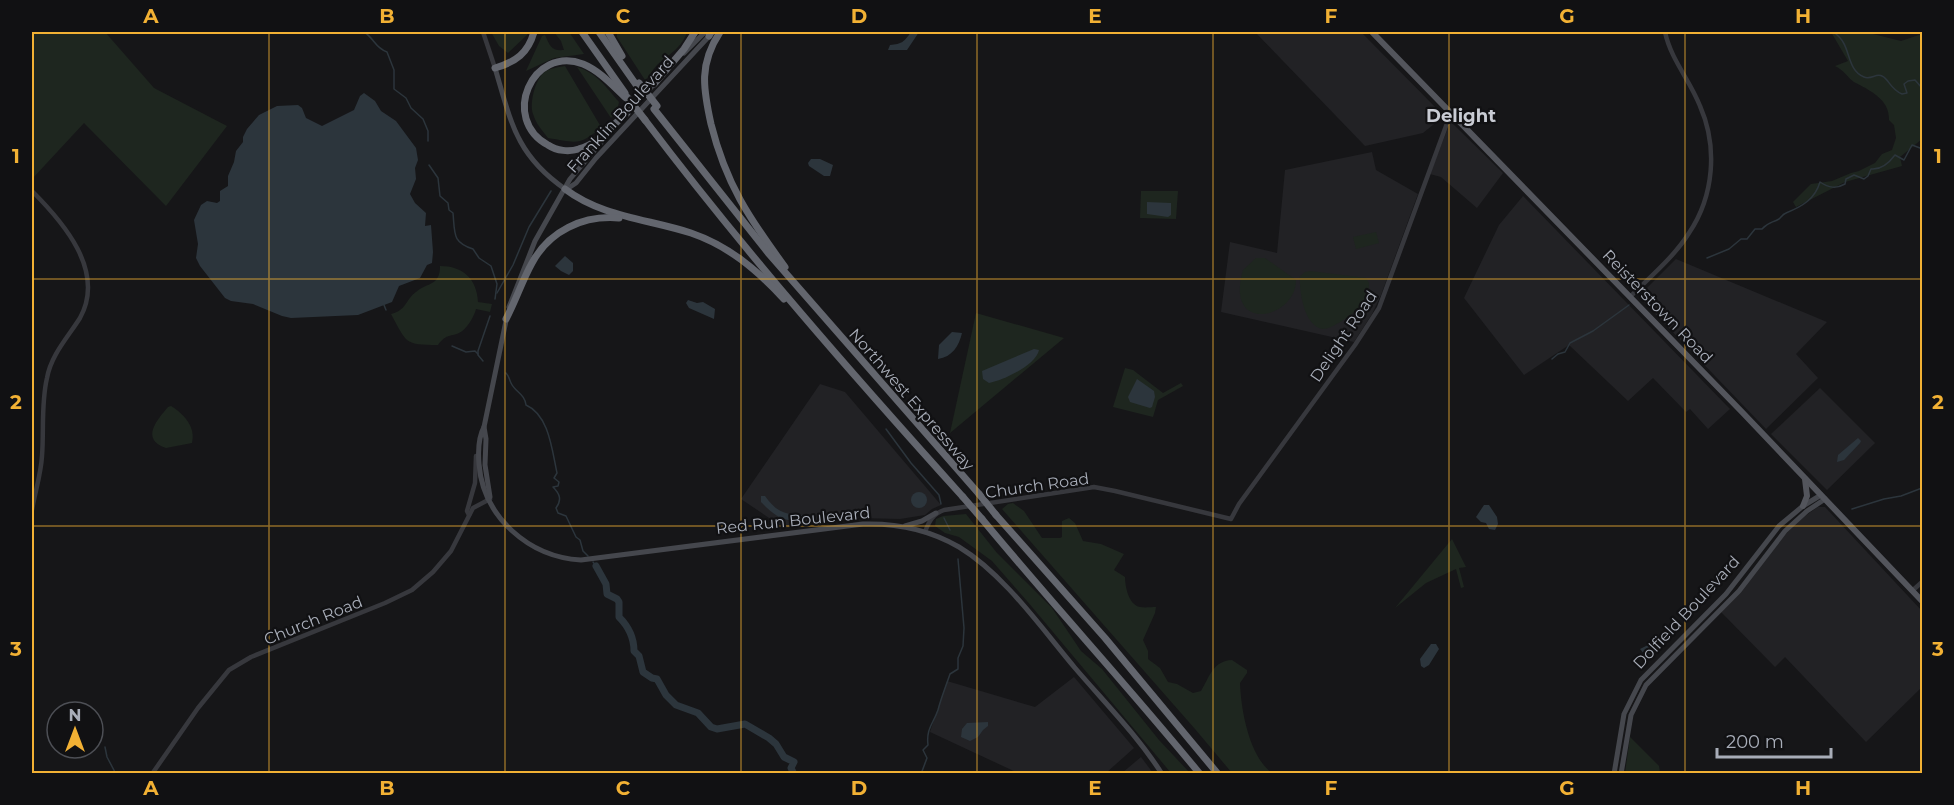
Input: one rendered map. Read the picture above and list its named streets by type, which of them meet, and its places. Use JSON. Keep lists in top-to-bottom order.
{
  "streets": {
    "highway": ["Northwest Expressway"],
    "main road": [
      "Franklin Boulevard",
      "Reisterstown Road",
      "Red Run Boulevard",
      "Dolfield Boulevard"
    ],
    "street": ["Delight Road", "Church Road"]
  },
  "crossings": [
    ["Franklin Boulevard", "Red Run Boulevard"],
    ["Reisterstown Road", "Delight Road"],
    ["Reisterstown Road", "Dolfield Boulevard"],
    ["Delight Road", "Church Road"],
    ["Church Road", "Red Run Boulevard"]
  ],
  "districts": ["Delight"],
  "scale_bar": "200 m",
  "north": "top",
  "grid": {
    "columns": [
      "A",
      "B",
      "C",
      "D",
      "E",
      "F",
      "G",
      "H"
    ],
    "rows": ["1", "2", "3"]
  }
}
